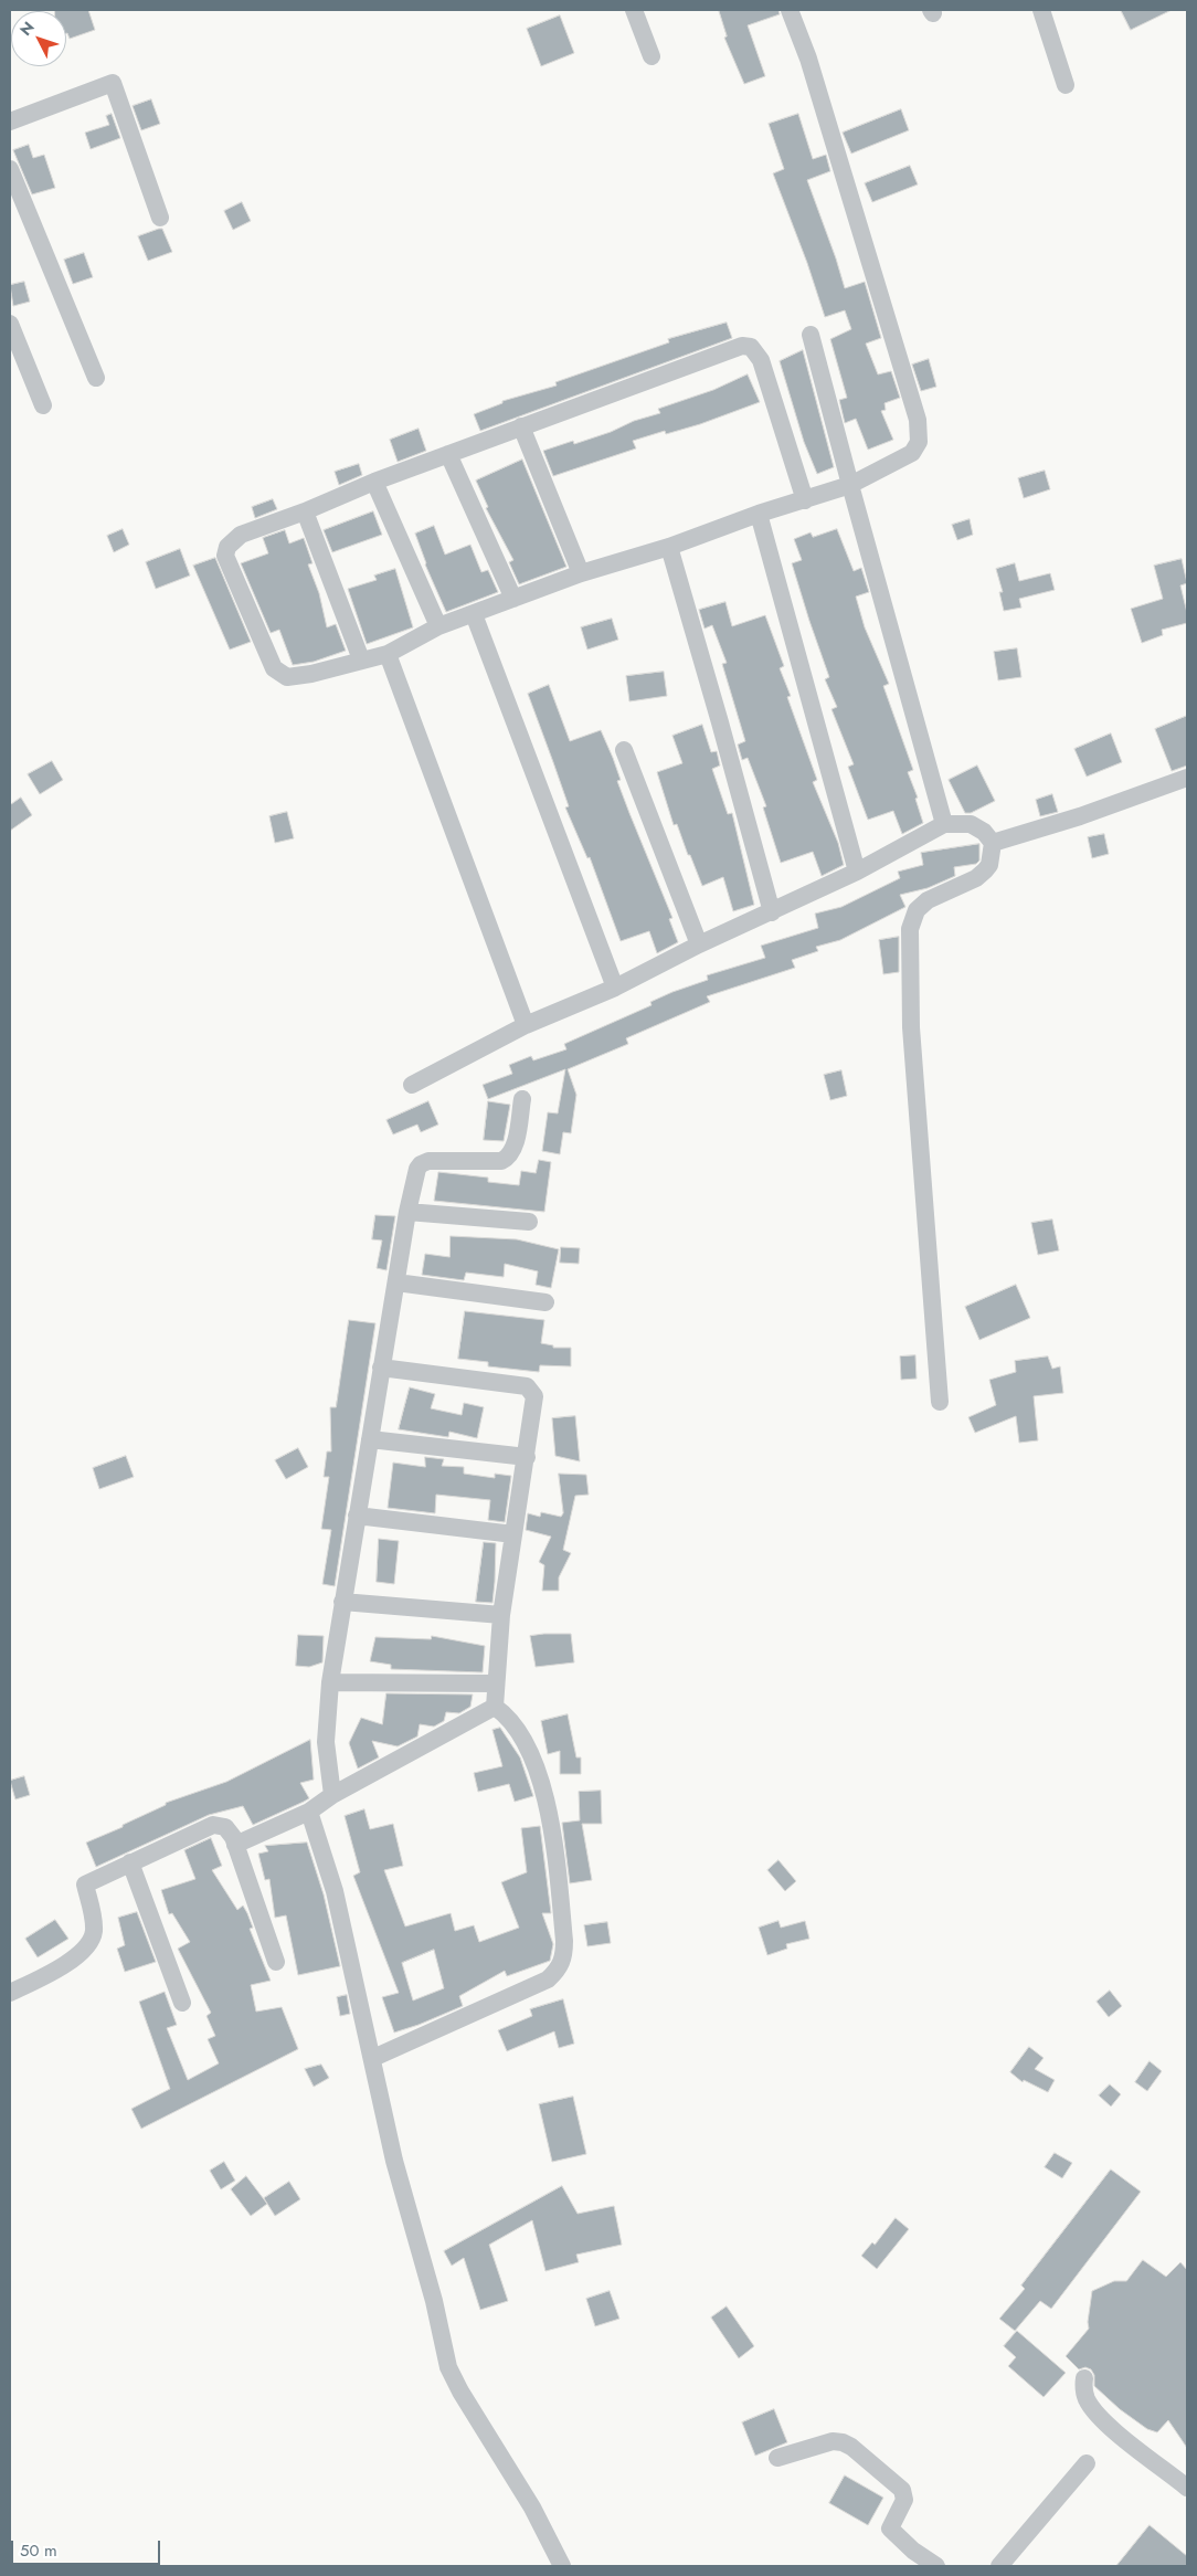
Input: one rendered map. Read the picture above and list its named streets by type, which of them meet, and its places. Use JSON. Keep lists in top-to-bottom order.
{
  "scale_bar": "50 m",
  "north": "top left"
}
